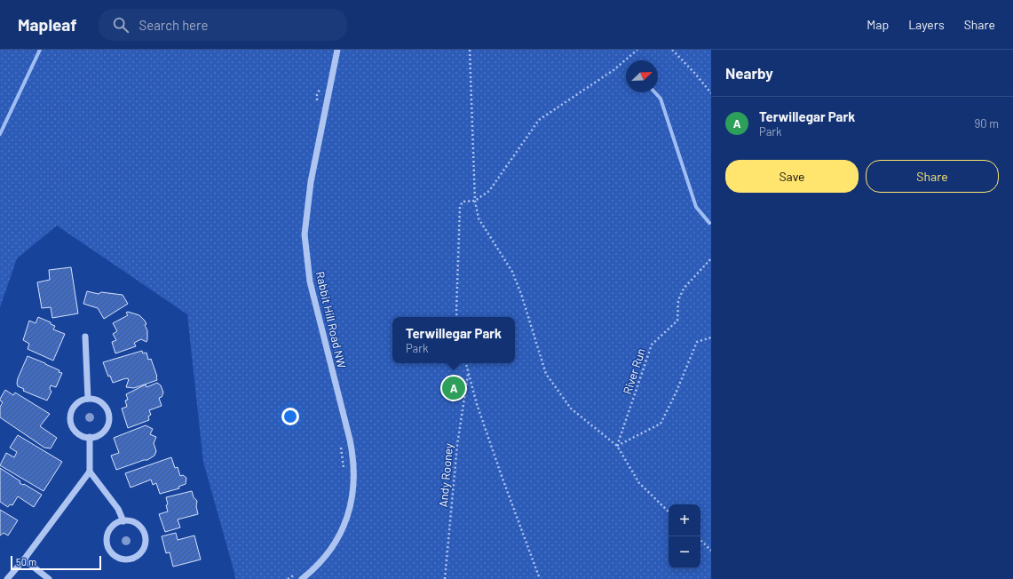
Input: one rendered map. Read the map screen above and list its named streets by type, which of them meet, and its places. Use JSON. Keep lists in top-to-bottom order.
{
  "streets": {
    "street": ["Rabbit Hill Road NW"],
    "path": ["River Run", "Andy Rooney"]
  },
  "scale_bar": "50 m",
  "north": "top right",
  "page": {
    "header": "Mapleaf",
    "search": "Search here",
    "nav": ["Map", "Layers", "Share"],
    "heading": "Nearby",
    "list": [
      {
        "mark": "A",
        "name": "Terwillegar Park",
        "note": "Park",
        "value": "90 m"
      }
    ],
    "buttons": ["Save", "Share"],
    "popup": ["Terwillegar Park", "Park"],
    "pins": "A",
    "map_buttons": ["+", "−"],
    "scale": "50 m"
  }
}
